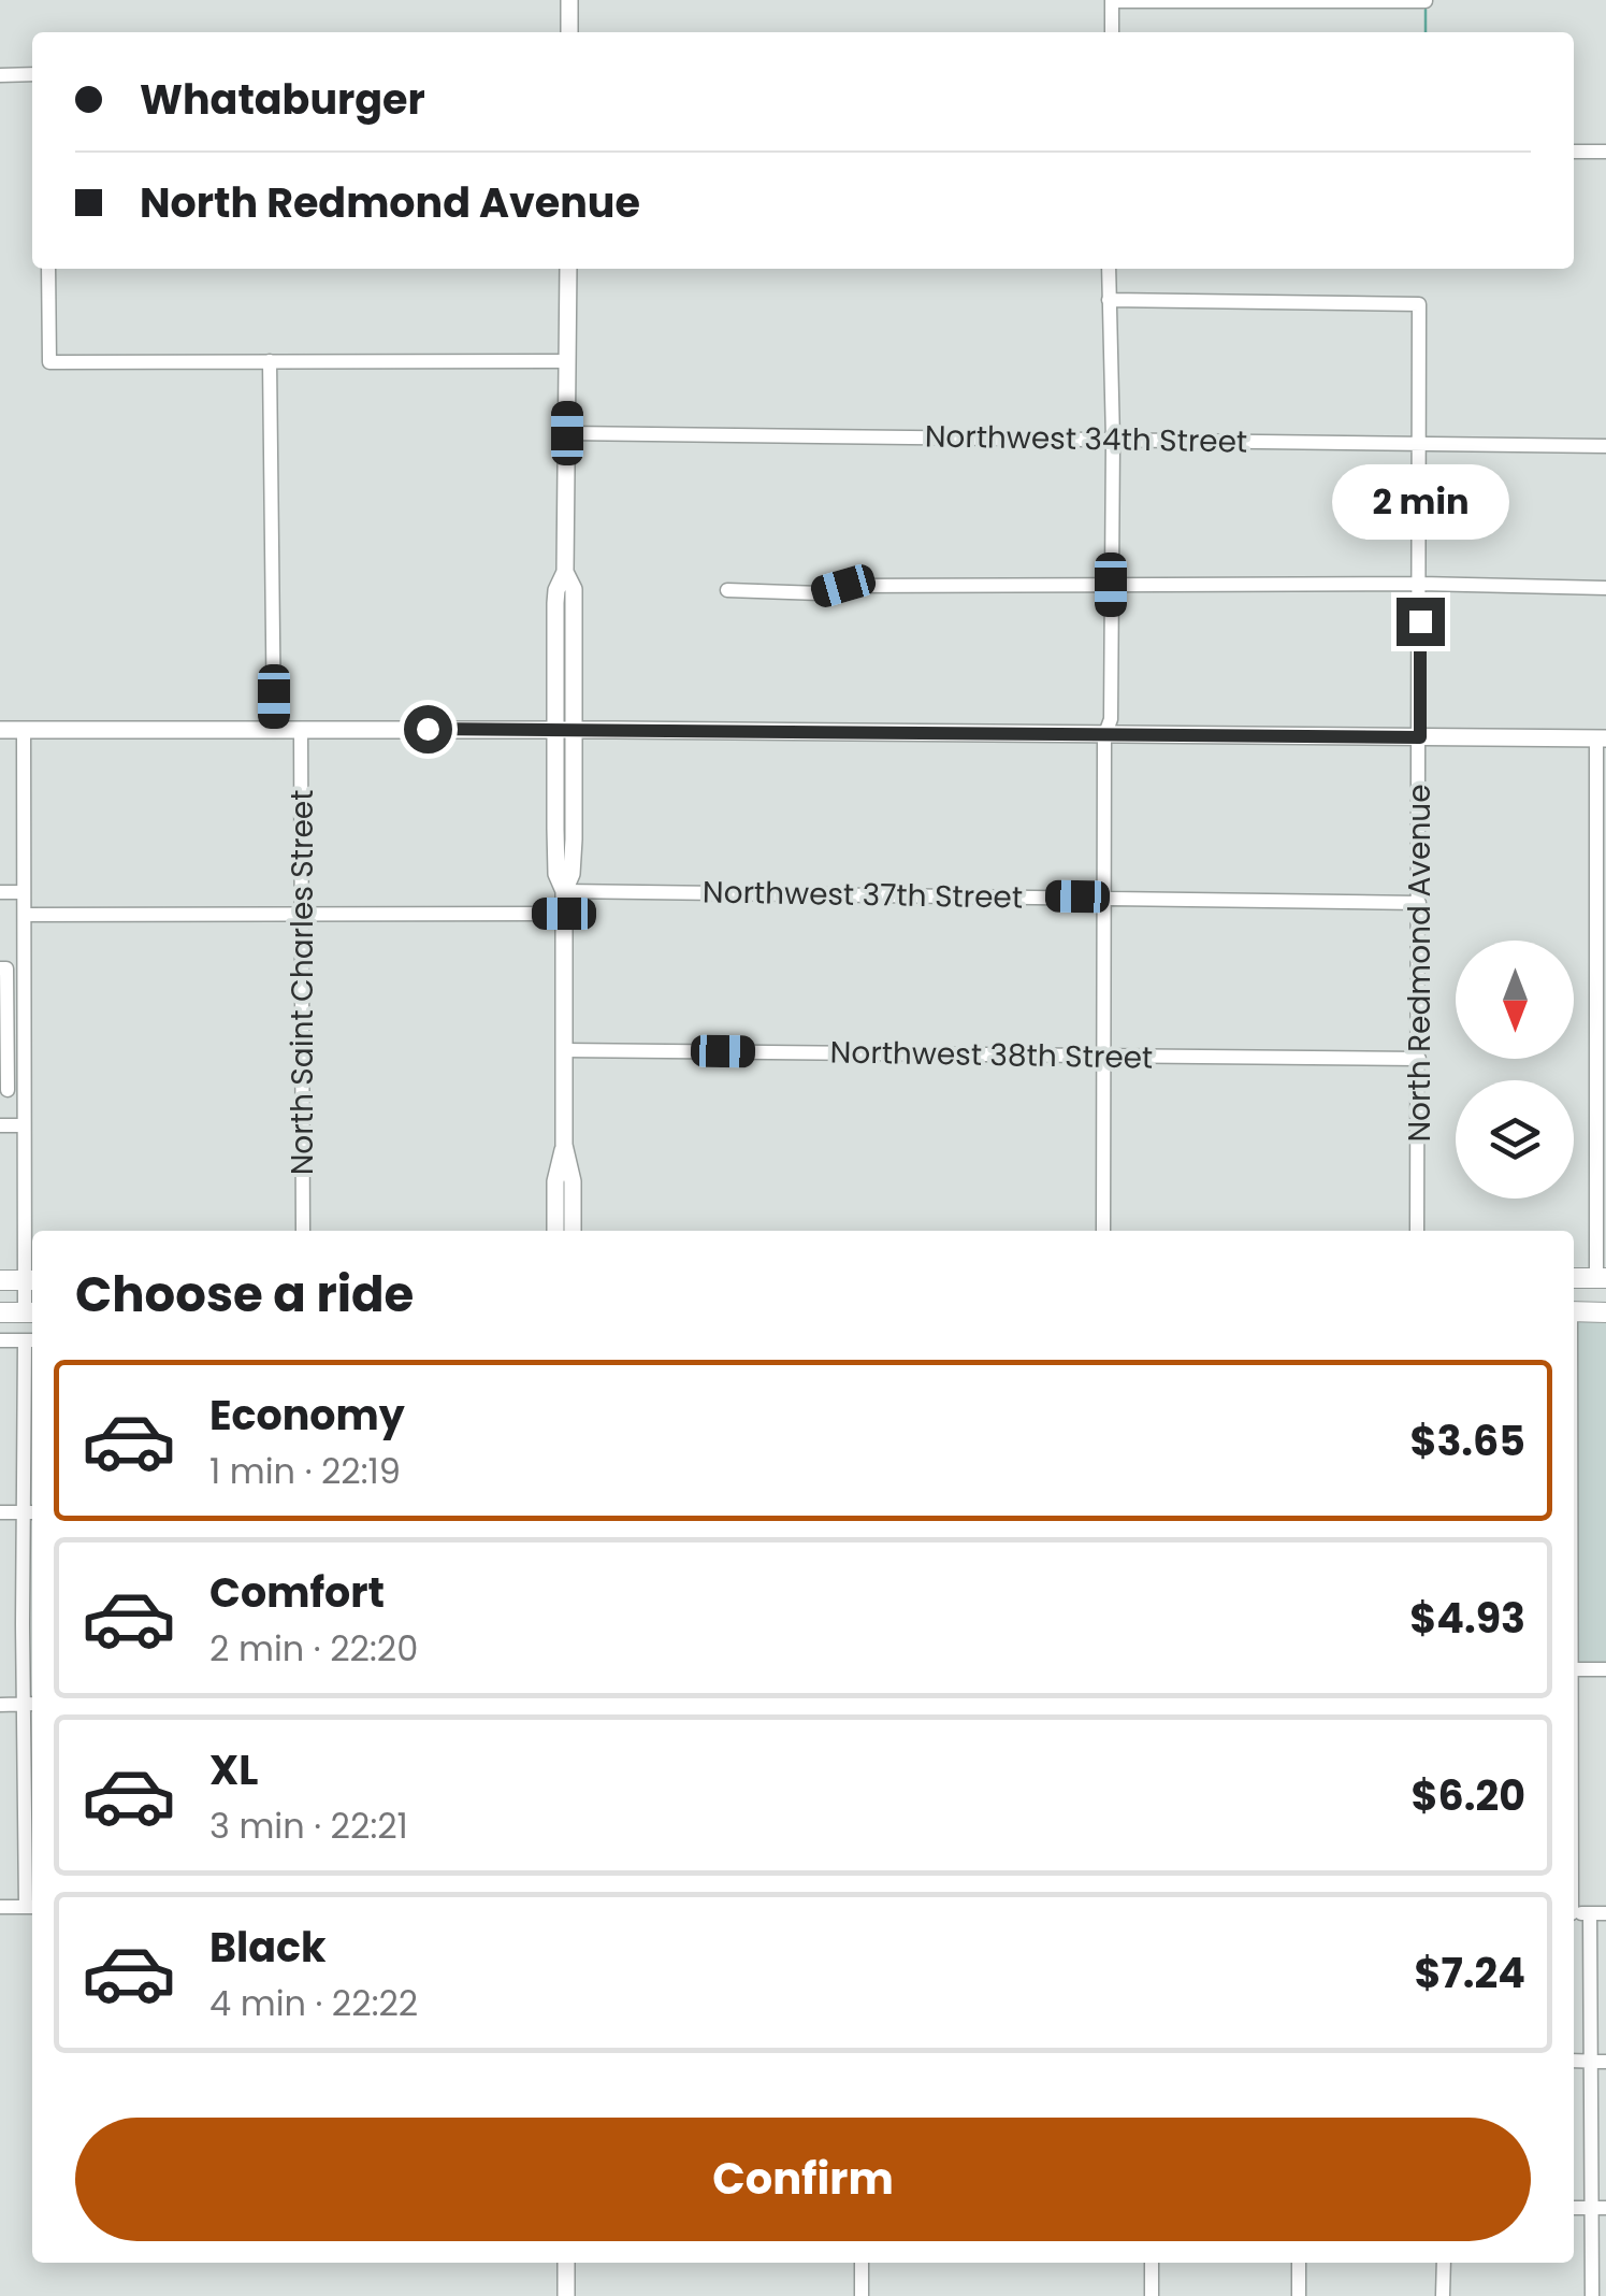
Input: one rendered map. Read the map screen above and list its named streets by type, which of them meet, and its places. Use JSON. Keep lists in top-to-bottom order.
{
  "streets": {
    "street": [
      "Northwest 34th Street",
      "Northwest 37th Street",
      "North Redmond Avenue",
      "North Saint Charles Street",
      "Northwest 38th Street"
    ]
  },
  "crossings": [
    ["Northwest 34th Street", "North Redmond Avenue"],
    ["Northwest 37th Street", "North Redmond Avenue"],
    ["North Redmond Avenue", "Northwest 38th Street"]
  ],
  "north": "bottom",
  "page": {
    "banner": ["Whataburger", "North Redmond Avenue"],
    "bubble": "2 min",
    "heading": "Choose a ride",
    "list": [
      {
        "name": "Economy",
        "note": "1 min · 22:19",
        "value": "$3.65"
      },
      {
        "name": "Comfort",
        "note": "2 min · 22:20",
        "value": "$4.93"
      },
      {
        "name": "XL",
        "note": "3 min · 22:21",
        "value": "$6.20"
      },
      {
        "name": "Black",
        "note": "4 min · 22:22",
        "value": "$7.24"
      }
    ],
    "buttons": "Confirm"
  }
}
